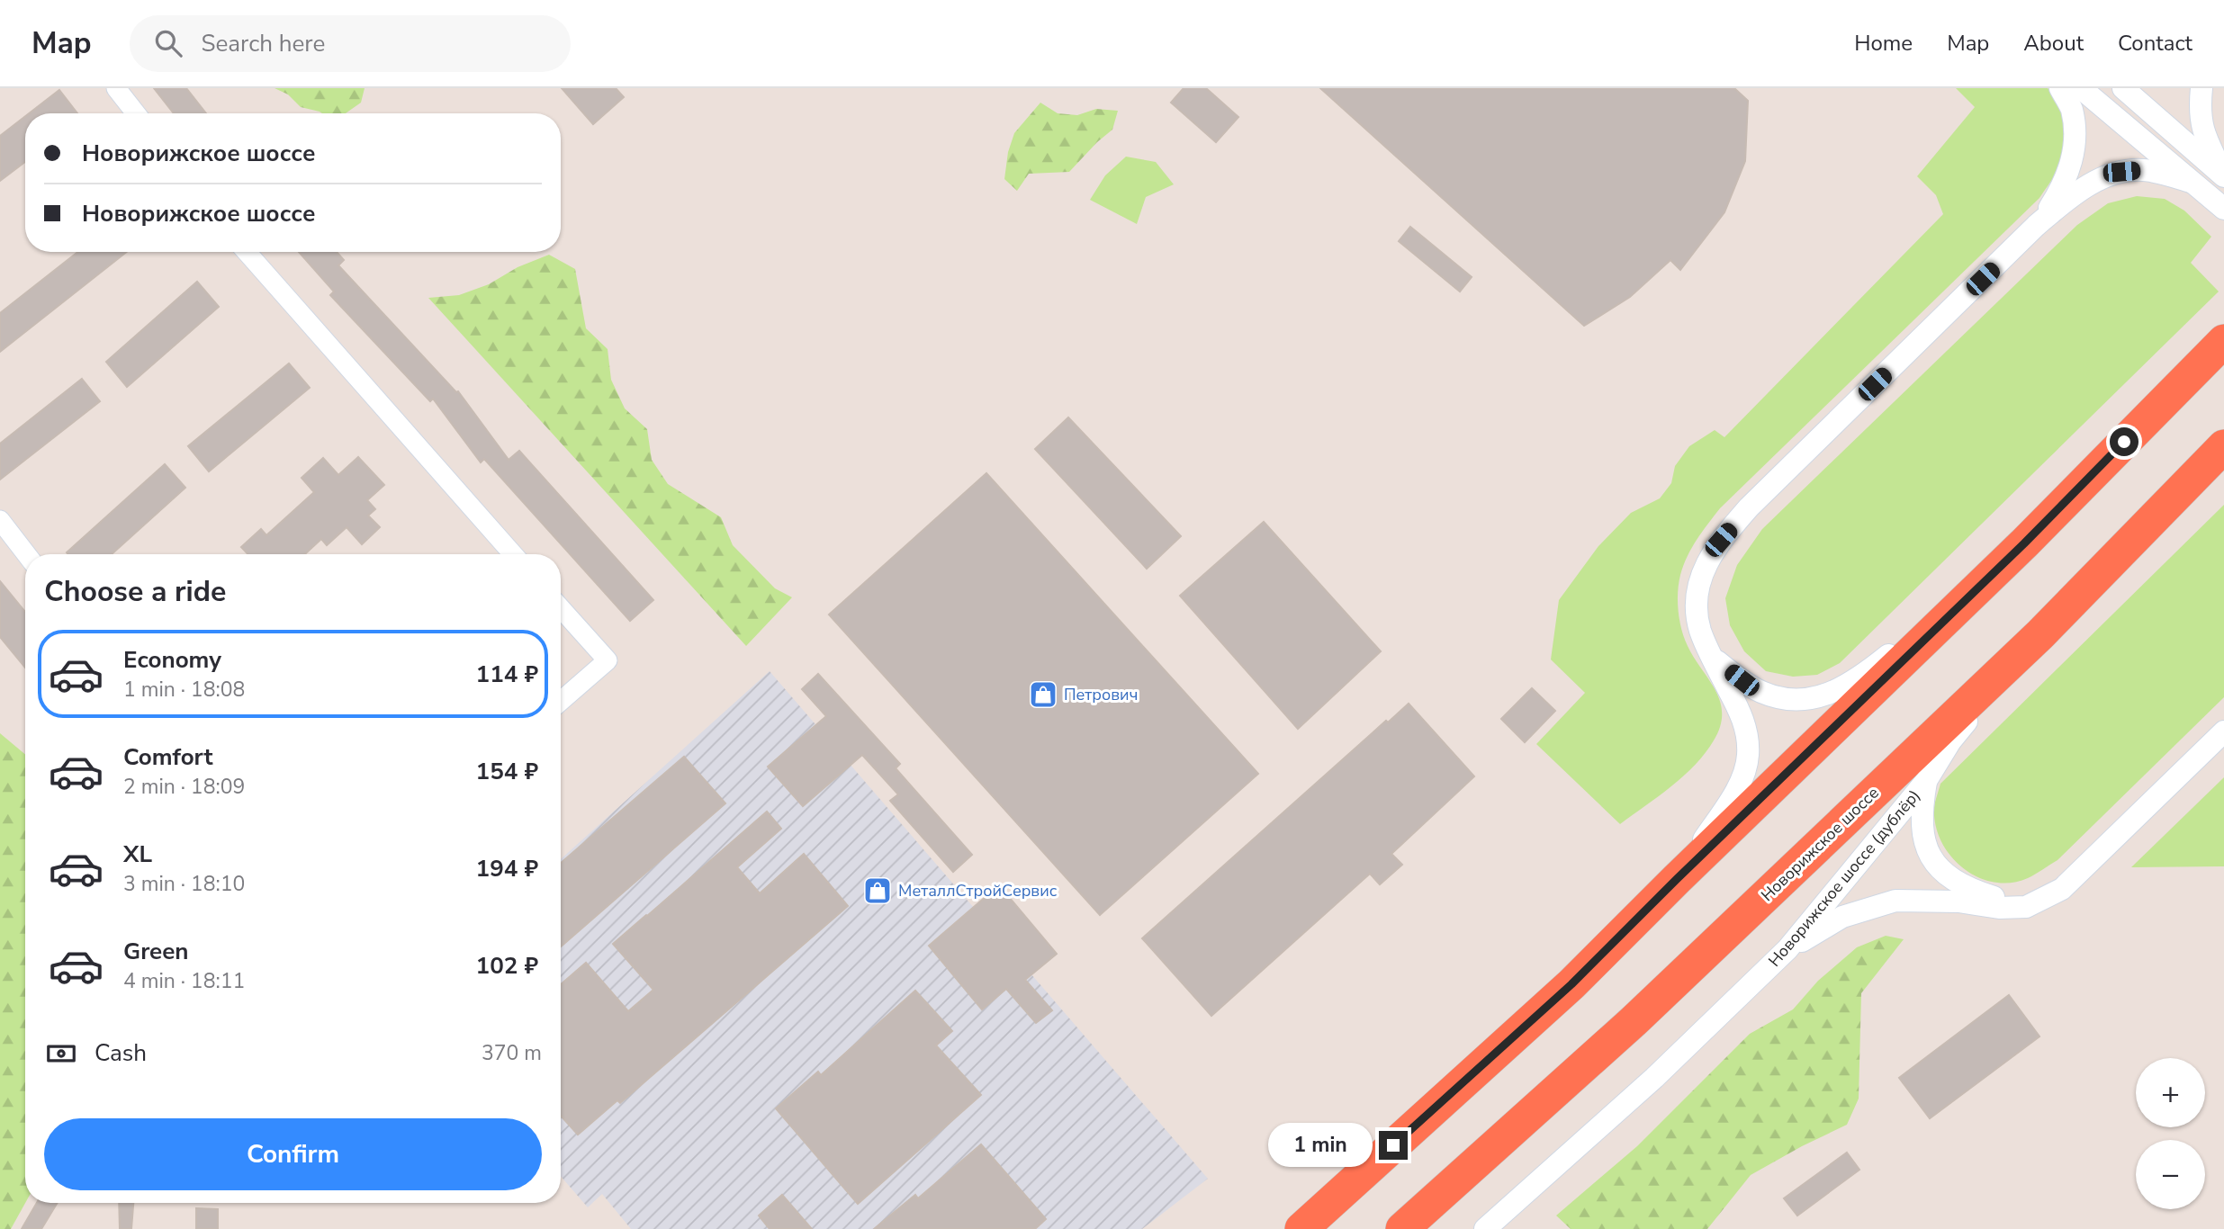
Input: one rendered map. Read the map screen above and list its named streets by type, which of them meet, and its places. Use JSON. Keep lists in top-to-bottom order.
{
  "streets": {
    "highway": ["Новорижское шоссе"],
    "street": ["Новорижское шоссе (дублёр)"]
  },
  "crossings": [
    ["Новорижское шоссе", "Новорижское шоссе (дублёр)"]
  ],
  "places": {
    "shop": ["Петрович", "МеталлСтройСервис"]
  },
  "page": {
    "header": "Map",
    "search": "Search here",
    "nav": [
      "Home",
      "Map",
      "About",
      "Contact"
    ],
    "banner": ["Новорижское шоссе", "Новорижское шоссе"],
    "heading": "Choose a ride",
    "list": [
      {
        "name": "Economy",
        "note": "1 min · 18:08",
        "value": "114 ₽"
      },
      {
        "name": "Comfort",
        "note": "2 min · 18:09",
        "value": "154 ₽"
      },
      {
        "name": "XL",
        "note": "3 min · 18:10",
        "value": "194 ₽"
      },
      {
        "name": "Green",
        "note": "4 min · 18:11",
        "value": "102 ₽"
      }
    ],
    "pay": ["Cash", "370 m"],
    "map_buttons": ["+", "−"],
    "buttons": "Confirm",
    "bubble": "1 min"
  }
}
